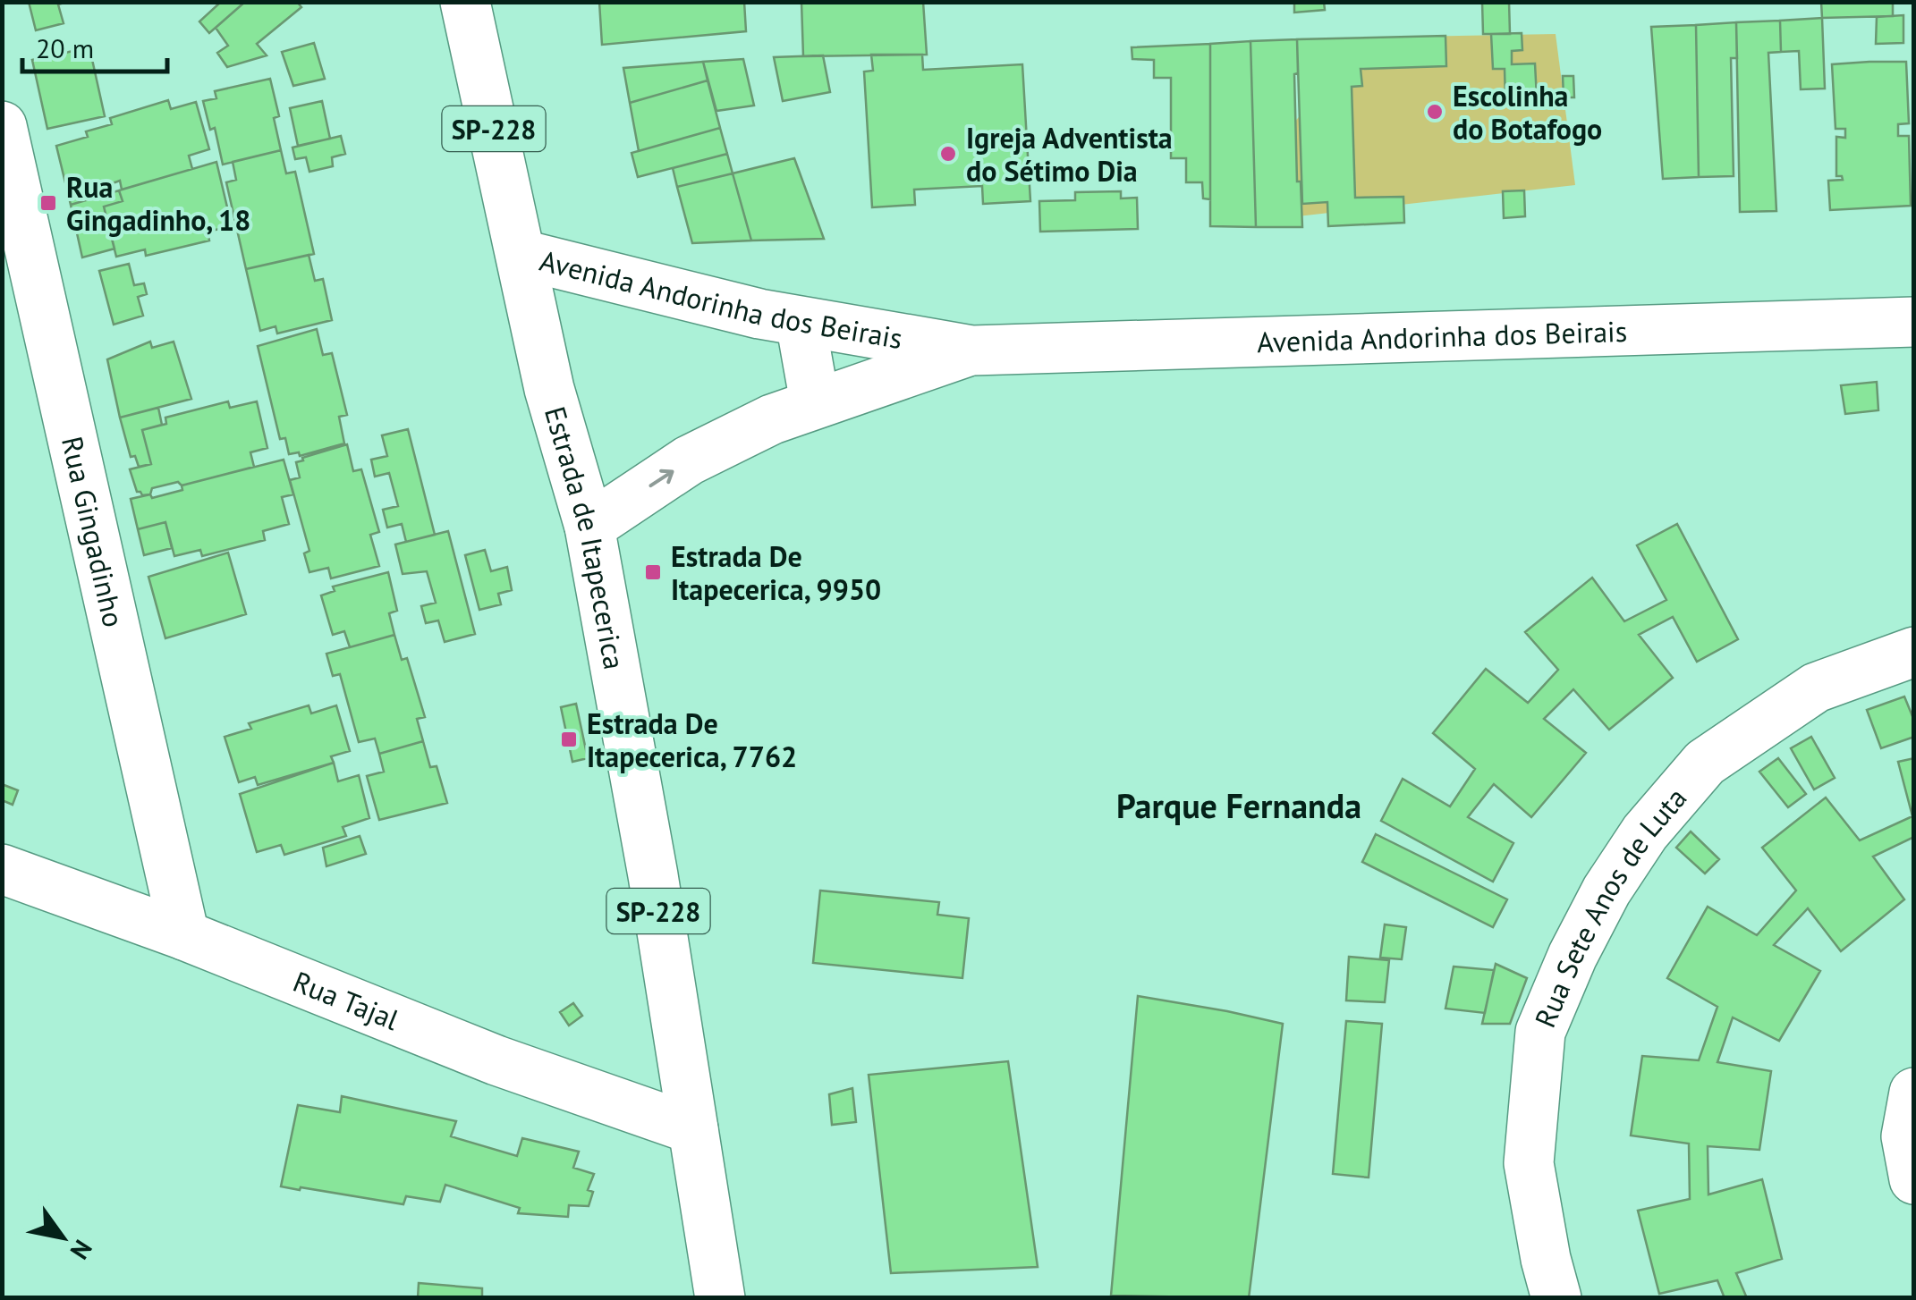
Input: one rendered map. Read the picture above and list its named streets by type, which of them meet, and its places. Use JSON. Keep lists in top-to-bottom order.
{
  "streets": {
    "street": [
      "SP-228",
      "Avenida Andorinha dos Beirais",
      "Rua Gingadinho",
      "Estrada de Itapecerica",
      "Rua Sete Anos de Luta",
      "Rua Tajal"
    ]
  },
  "crossings": [
    ["SP-228", "Avenida Andorinha dos Beirais"],
    ["SP-228", "Estrada de Itapecerica"],
    ["Avenida Andorinha dos Beirais", "Estrada de Itapecerica"],
    ["Rua Gingadinho", "Rua Tajal"],
    ["Estrada de Itapecerica", "Rua Tajal"]
  ],
  "districts": ["Parque Fernanda"],
  "places": {
    "other": ["Escolinha do Botafogo", "Igreja Adventista do Sétimo Dia"],
    "transit": ["Rua Gingadinho, 18", "Estrada De Itapecerica, 9950", "Estrada De Itapecerica, 7762"]
  },
  "scale_bar": "20 m",
  "north": "bottom right"
}
